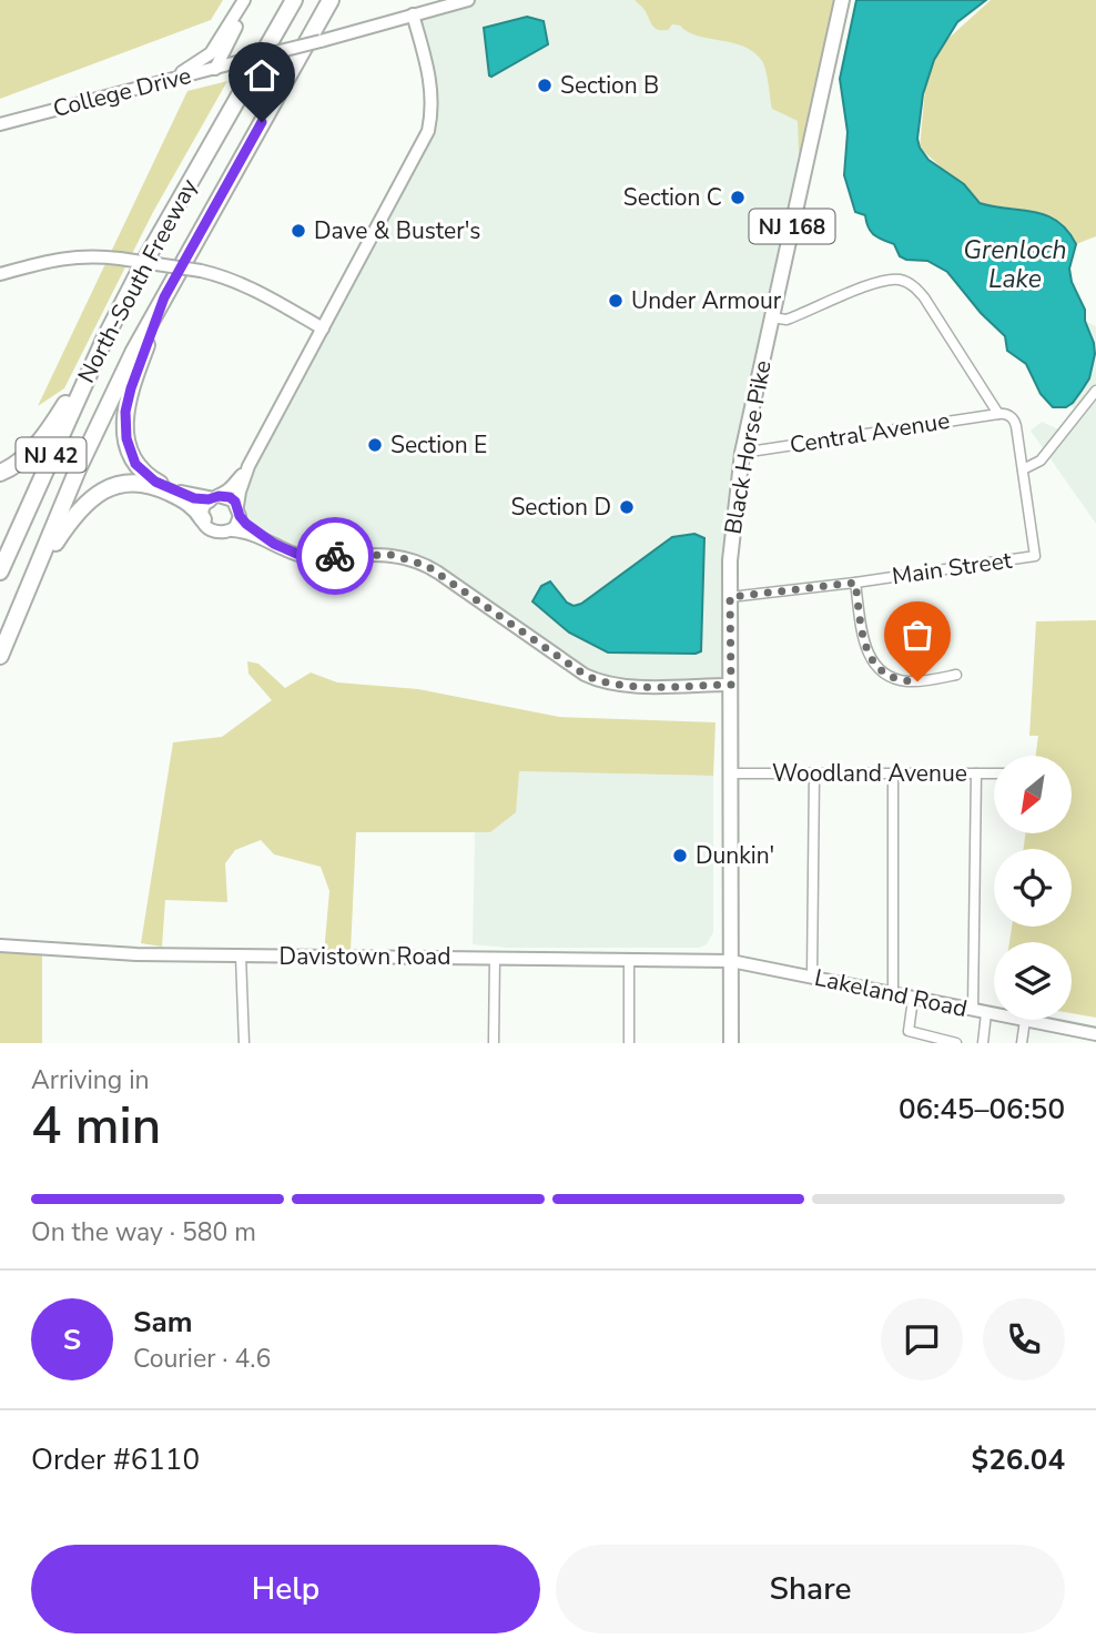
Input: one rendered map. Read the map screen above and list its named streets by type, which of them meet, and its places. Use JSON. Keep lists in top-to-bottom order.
{
  "streets": {
    "highway": ["North-South Freeway", "NJ 42"],
    "main road": ["NJ 168", "Black Horse Pike"],
    "street": [
      "College Drive",
      "Central Avenue",
      "Main Street",
      "Woodland Avenue",
      "Davistown Road",
      "Lakeland Road"
    ]
  },
  "crossings": [
    ["Central Avenue", "Black Horse Pike"],
    ["Black Horse Pike", "Main Street"],
    ["Black Horse Pike", "Woodland Avenue"],
    ["Black Horse Pike", "Davistown Road"],
    ["Black Horse Pike", "Lakeland Road"],
    ["Davistown Road", "Lakeland Road"]
  ],
  "water": ["Grenloch Lake"],
  "places": [
    "Section B",
    "Section C",
    "Dave & Buster's",
    "Under Armour",
    "Section E",
    "Section D",
    "Dunkin'"
  ],
  "north": "bottom left",
  "page": {
    "heading": ["4 min", "Arriving in", "06:45–06:50"],
    "panel": [
      "Sam",
      "Courier · 4.6",
      "Order #6110",
      "$26.04"
    ],
    "bar": "On the way · 580 m",
    "round": "S",
    "buttons": ["Help", "Share"]
  }
}
